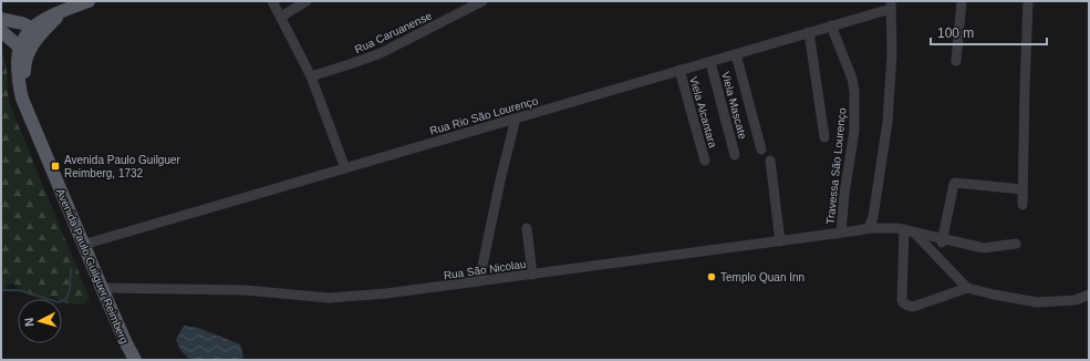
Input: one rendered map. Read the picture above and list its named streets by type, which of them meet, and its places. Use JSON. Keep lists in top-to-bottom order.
{
  "streets": {
    "main road": ["Avenida Paulo Guilguer Reimberg"],
    "street": [
      "Rua Caruanense",
      "Viela Mascate",
      "Viela Alcantara",
      "Rua Rio São Lourenço",
      "Travessa São Lourenço",
      "Rua São Nicolau"
    ]
  },
  "crossings": [
    ["Viela Mascate", "Rua Rio São Lourenço"],
    ["Viela Alcantara", "Rua Rio São Lourenço"],
    ["Rua Rio São Lourenço", "Travessa São Lourenço"],
    ["Rua Rio São Lourenço", "Avenida Paulo Guilguer Reimberg"],
    ["Travessa São Lourenço", "Rua São Nicolau"],
    ["Avenida Paulo Guilguer Reimberg", "Rua São Nicolau"]
  ],
  "places": {
    "transit": ["Avenida Paulo Guilguer Reimberg, 1732"],
    "other": ["Templo Quan Inn"]
  },
  "scale_bar": "100 m",
  "north": "left"
}
